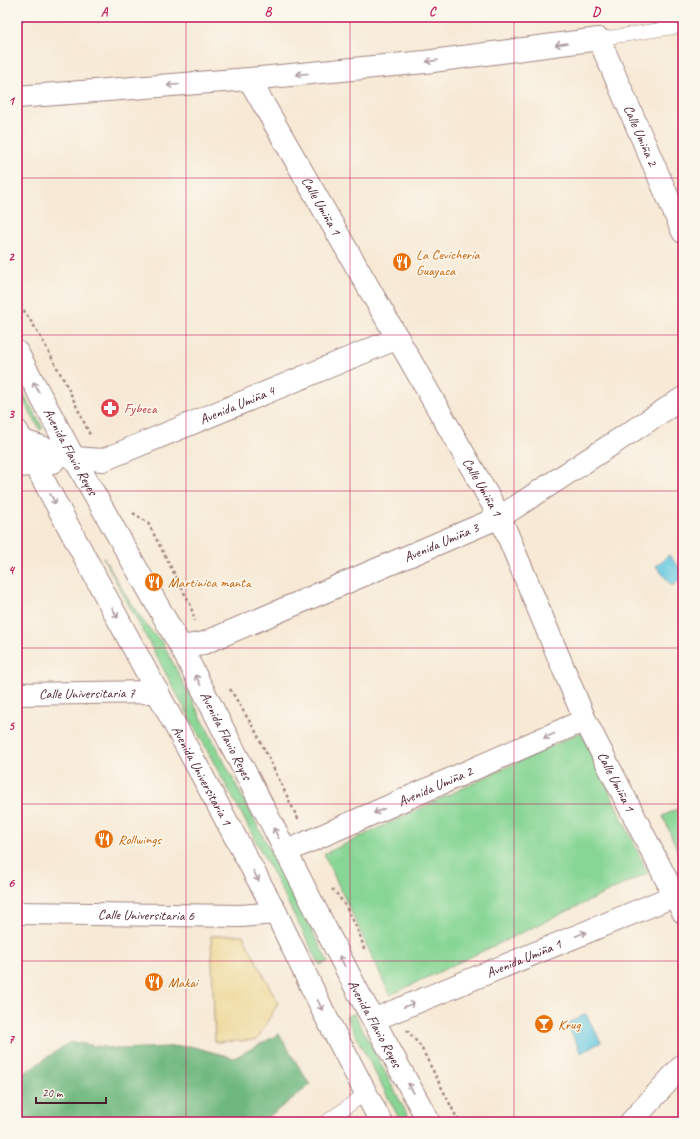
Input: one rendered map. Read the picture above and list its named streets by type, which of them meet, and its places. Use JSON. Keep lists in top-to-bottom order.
{
  "streets": {
    "street": [
      "Calle Umiña 2",
      "Calle Umiña 1",
      "Avenida Umiña 4",
      "Avenida Flavio Reyes",
      "Avenida Umiña 3",
      "Calle Universitaria 7",
      "Avenida Universitaria 1",
      "Avenida Umiña 2",
      "Calle Universitaria 6",
      "Avenida Umiña 1"
    ]
  },
  "crossings": [
    ["Calle Umiña 1", "Avenida Umiña 4"],
    ["Calle Umiña 1", "Avenida Umiña 3"],
    ["Calle Umiña 1", "Avenida Umiña 2"],
    ["Calle Umiña 1", "Avenida Umiña 1"],
    ["Avenida Umiña 4", "Avenida Flavio Reyes"],
    ["Avenida Flavio Reyes", "Avenida Umiña 3"],
    ["Avenida Flavio Reyes", "Avenida Umiña 2"],
    ["Avenida Flavio Reyes", "Avenida Umiña 1"],
    ["Calle Universitaria 7", "Avenida Universitaria 1"],
    ["Avenida Universitaria 1", "Calle Universitaria 6"]
  ],
  "one_way": [
    "Avenida Flavio Reyes",
    "Avenida Universitaria 1",
    "Avenida Umiña 2",
    "Avenida Umiña 1"
  ],
  "places": {
    "restaurant": [
      "La Cevichería Guayaca",
      "Martinica manta",
      "Rollwings",
      "Makai"
    ],
    "pharmacy": ["Fybeca"],
    "bar": ["Krug"]
  },
  "scale_bar": "20 m",
  "grid": {
    "columns": [
      "A",
      "B",
      "C",
      "D"
    ],
    "rows": [
      "1",
      "2",
      "3",
      "4",
      "5",
      "6",
      "7"
    ]
  }
}
